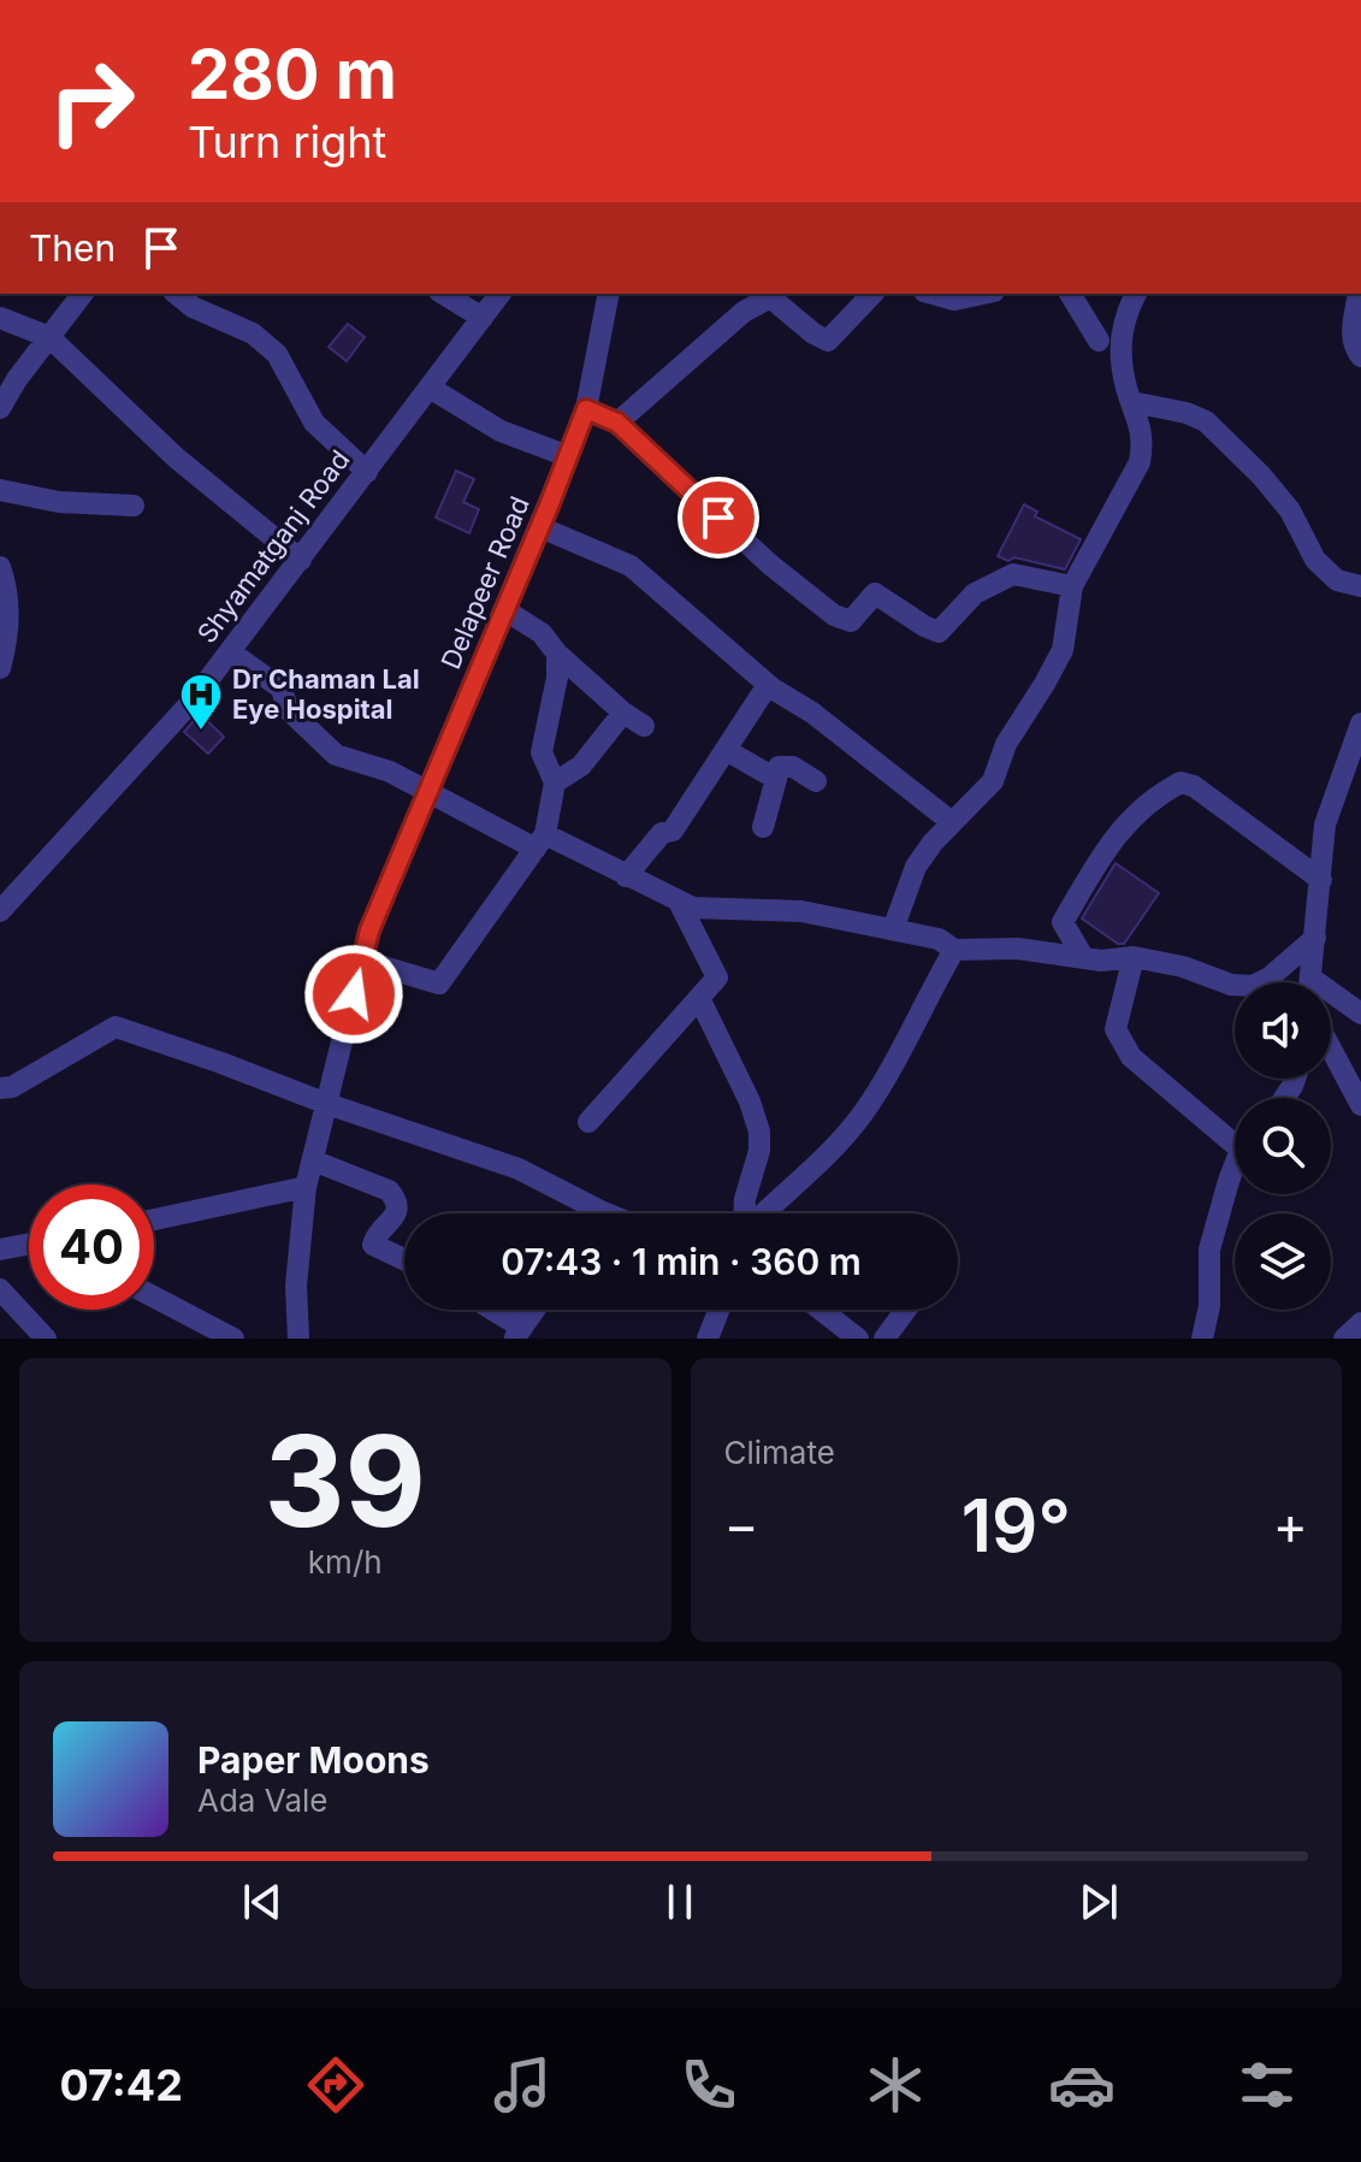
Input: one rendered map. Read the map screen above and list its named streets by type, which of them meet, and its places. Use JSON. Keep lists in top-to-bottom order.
{
  "streets": {
    "street": ["Shyamatganj Road", "Delapeer Road"]
  },
  "places": {
    "hospital": ["Dr Chaman Lal Eye Hospital"]
  },
  "page": {
    "turn": ["280 m", "Turn right"],
    "then": "Then",
    "limit": "40",
    "trip": "07:43 · 1 min · 360 m",
    "tile": [
      ["39", "km/h"],
      "Climate"
    ],
    "heat": ["−", "19°", "+"],
    "song": ["Paper Moons", "Ada Vale"],
    "tabs": "07:42"
  }
}
